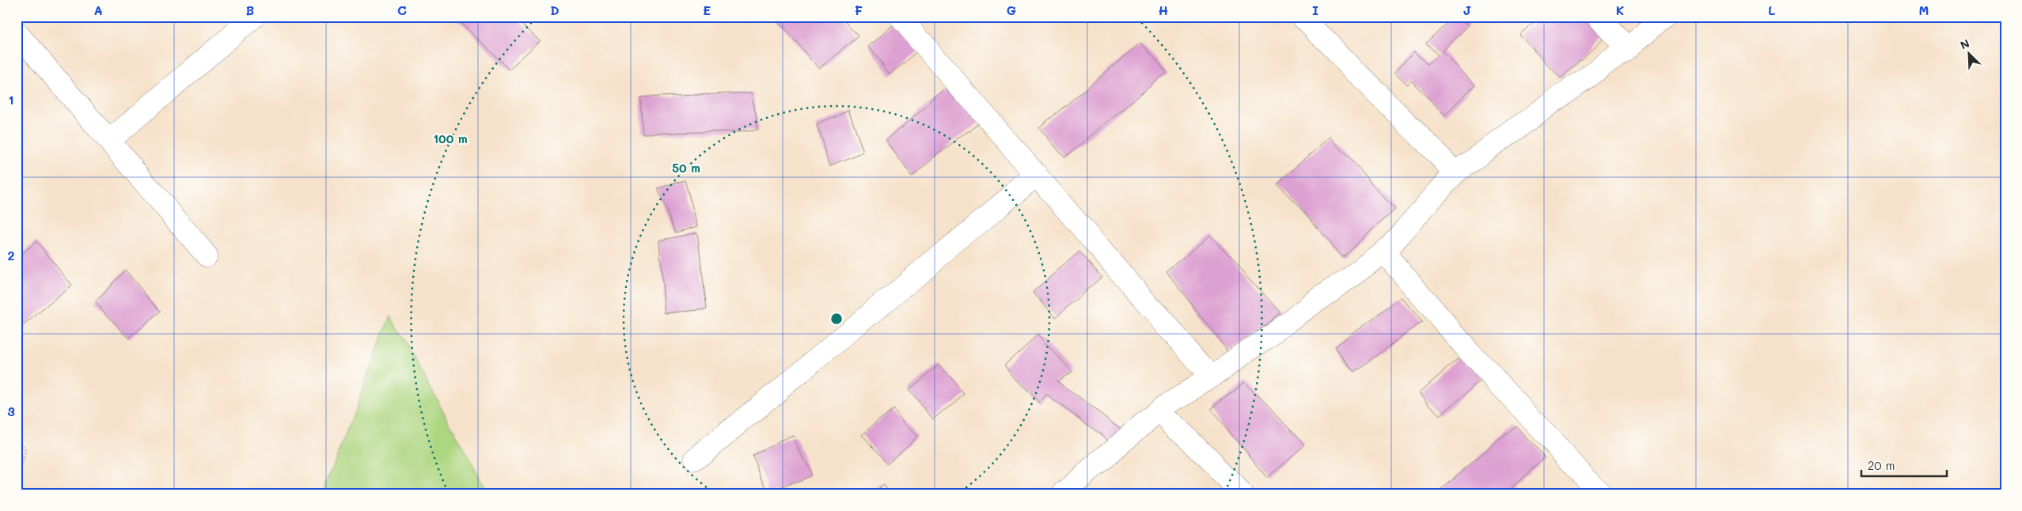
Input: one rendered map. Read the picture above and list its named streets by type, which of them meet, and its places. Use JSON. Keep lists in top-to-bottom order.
{
  "scale_bar": "20 m",
  "north": "top left",
  "grid": {
    "columns": [
      "A",
      "B",
      "C",
      "D",
      "E",
      "F",
      "G",
      "H",
      "I",
      "J",
      "K",
      "L",
      "M"
    ],
    "rows": ["1", "2", "3"]
  },
  "rings": ["100 m", "50 m"]
}
